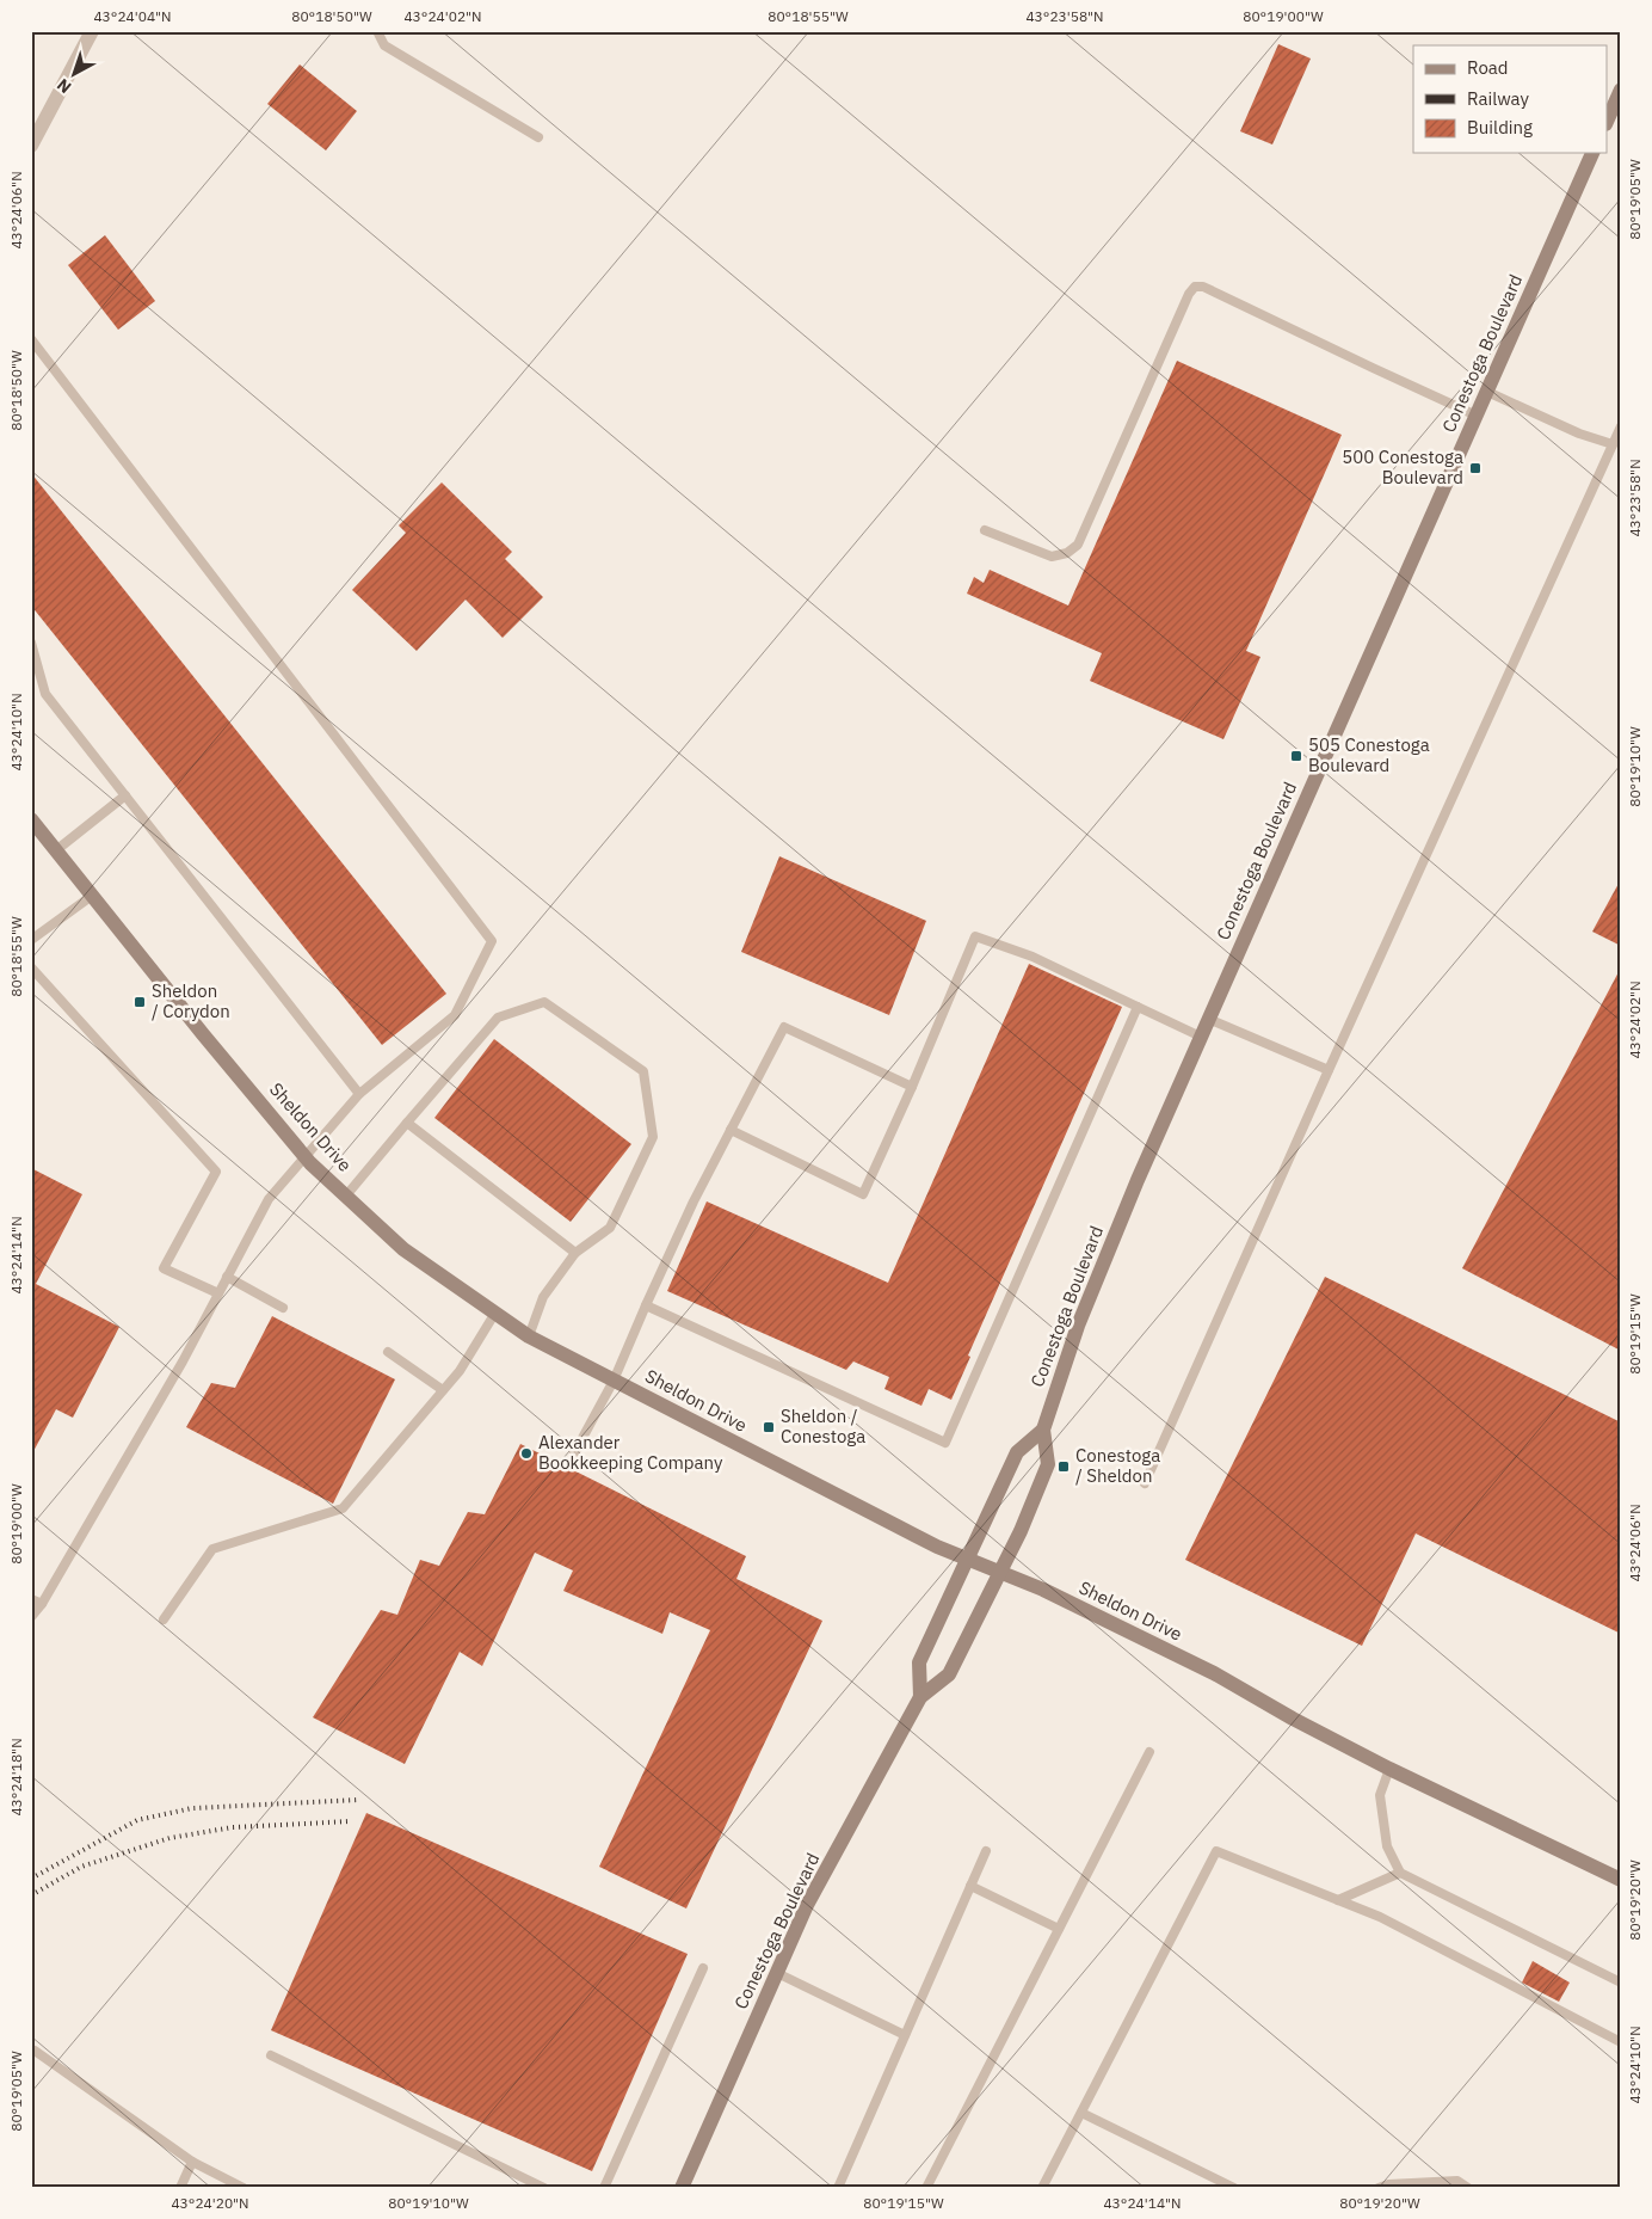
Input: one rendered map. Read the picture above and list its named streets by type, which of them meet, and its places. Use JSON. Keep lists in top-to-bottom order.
{
  "streets": {
    "street": ["Conestoga Boulevard", "Sheldon Drive"]
  },
  "crossings": [
    ["Conestoga Boulevard", "Sheldon Drive"]
  ],
  "places": {
    "transit": [
      "500 Conestoga Boulevard",
      "505 Conestoga Boulevard",
      "Sheldon / Corydon",
      "Sheldon / Conestoga",
      "Conestoga / Sheldon"
    ],
    "other": ["Alexander Bookkeeping Company"]
  },
  "legend": ["Road", "Railway", "Building"],
  "north": "bottom left",
  "coordinates": [
    "43°24'04\"N",
    "80°18'50\"W",
    "43°24'02\"N",
    "80°18'55\"W",
    "43°23'58\"N",
    "80°19'00\"W",
    "80°19'05\"W",
    "43°24'06\"N",
    "43°24'10\"N",
    "80°19'10\"W",
    "43°24'14\"N",
    "80°19'15\"W",
    "43°24'18\"N",
    "80°19'20\"W",
    "43°24'20\"N"
  ]
}
